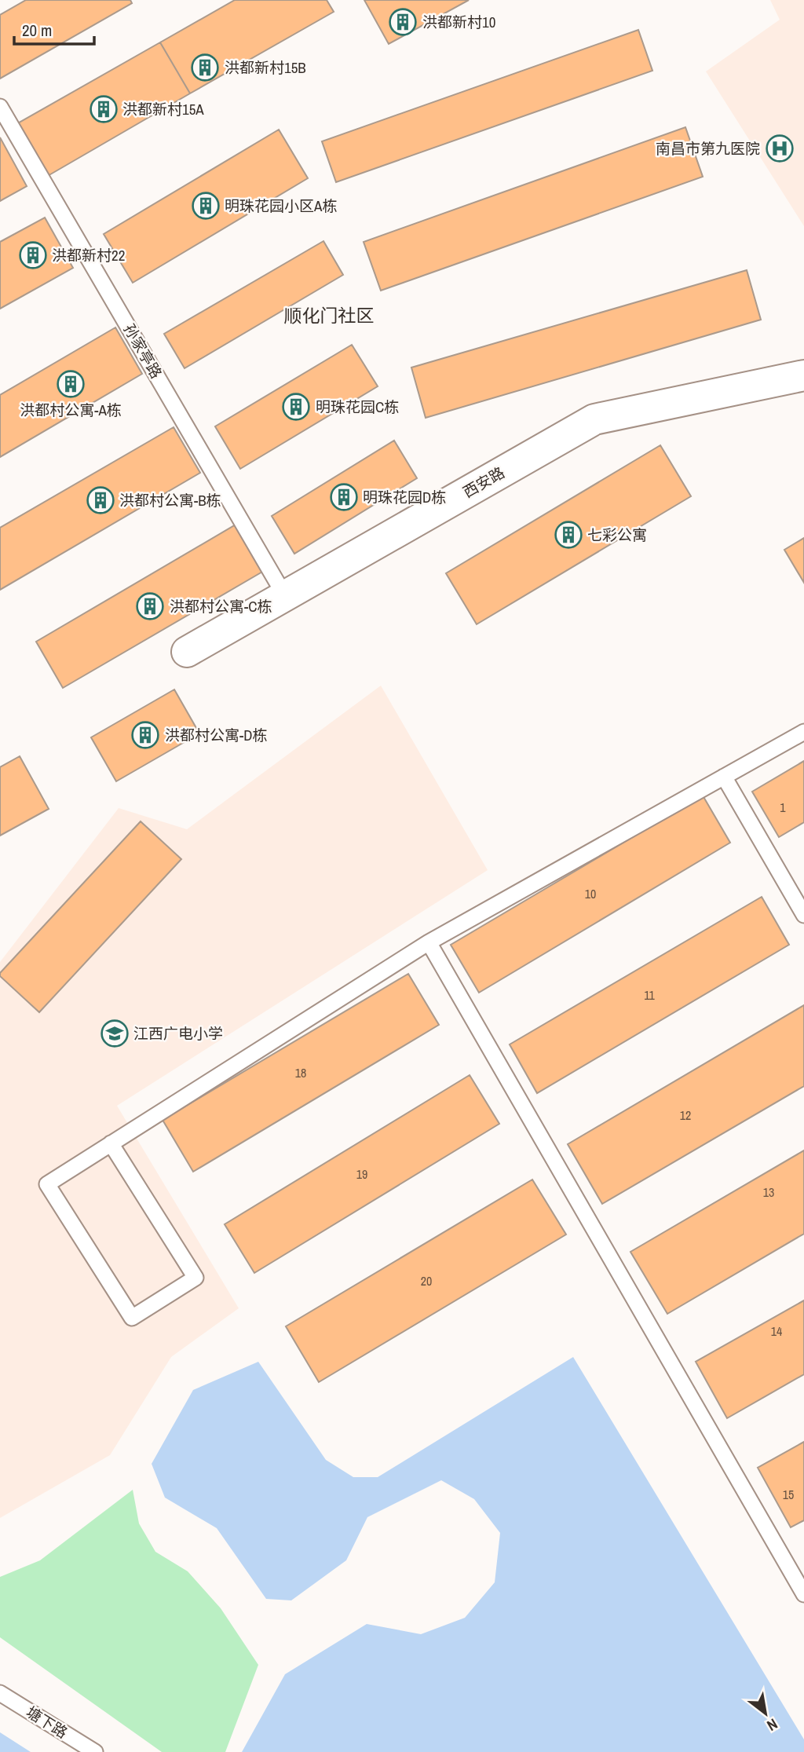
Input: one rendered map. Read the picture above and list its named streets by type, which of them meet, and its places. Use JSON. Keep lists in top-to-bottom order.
{
  "streets": {
    "street": ["西安路"],
    "lane": ["孙家亭路", "塘下路"]
  },
  "crossings": [
    ["孙家亭路", "西安路"]
  ],
  "districts": ["顺化门社区"],
  "places": {
    "building": [
      "洪都新村10",
      "洪都新村15B",
      "洪都新村15A",
      "明珠花园小区A栋",
      "洪都新村22",
      "洪都村公寓-A栋",
      "明珠花园C栋",
      "明珠花园D栋",
      "洪都村公寓-B栋",
      "七彩公寓",
      "洪都村公寓-C栋",
      "洪都村公寓-D栋"
    ],
    "hospital": ["南昌市第九医院"],
    "school or university": ["江西广电小学"]
  },
  "house_numbers": [
    "1",
    "10",
    "11",
    "18",
    "12",
    "19",
    "13",
    "20",
    "14",
    "15"
  ],
  "scale_bar": "20 m",
  "north": "bottom right"
}
